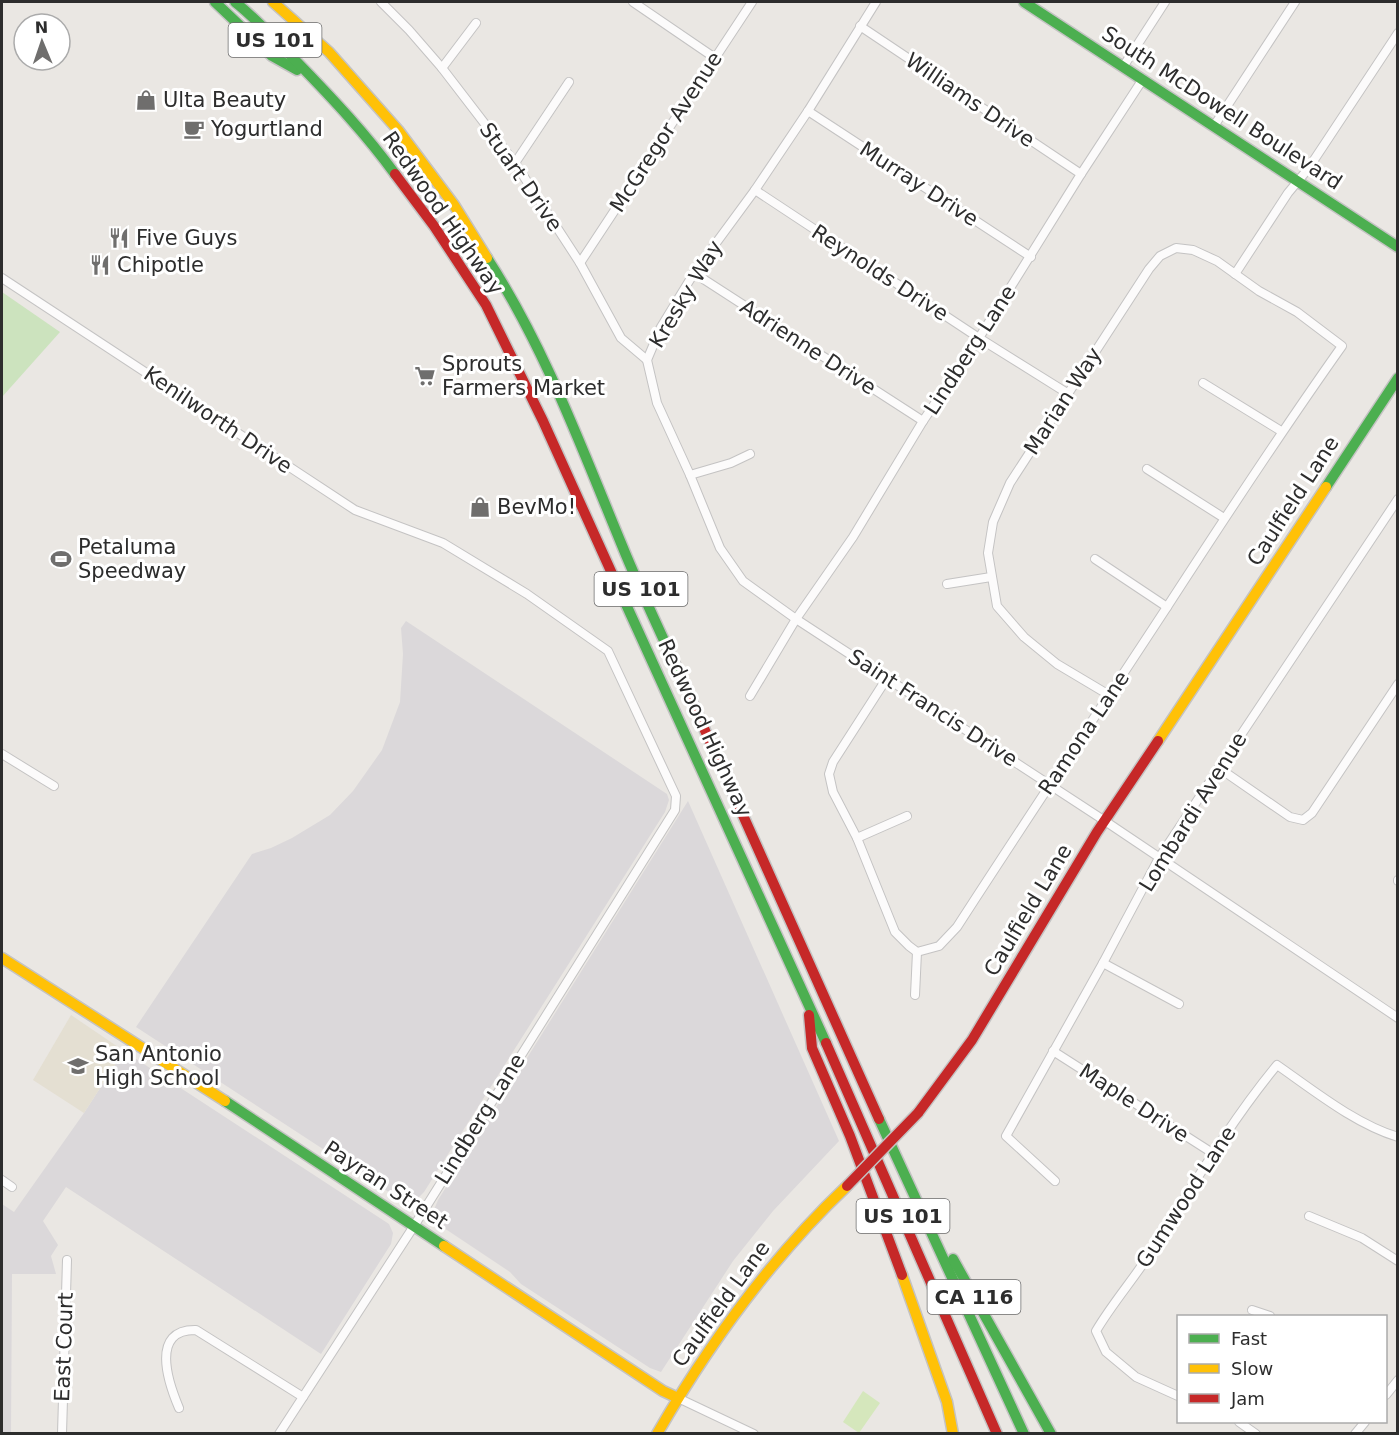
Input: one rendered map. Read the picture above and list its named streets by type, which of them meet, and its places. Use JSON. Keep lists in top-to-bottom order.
{
  "streets": {
    "main road": [
      "US 101",
      "South McDowell Boulevard",
      "Redwood Highway",
      "Caulfield Lane",
      "Payran Street",
      "CA 116"
    ],
    "street": [
      "Williams Drive",
      "McGregor Avenue",
      "Stuart Drive",
      "Murray Drive",
      "Reynolds Drive",
      "Kresky Way",
      "Adrienne Drive",
      "Lindberg Lane",
      "Marian Way",
      "Kenilworth Drive",
      "Saint Francis Drive",
      "Ramona Lane",
      "Lombardi Avenue",
      "Maple Drive",
      "Gumwood Lane",
      "East Court"
    ]
  },
  "crossings": [
    ["Williams Drive", "Kresky Way"],
    ["Williams Drive", "Lindberg Lane"],
    ["South McDowell Boulevard", "Lindberg Lane"],
    ["McGregor Avenue", "Stuart Drive"],
    ["Stuart Drive", "Kresky Way"],
    ["Murray Drive", "Kresky Way"],
    ["Murray Drive", "Lindberg Lane"],
    ["Redwood Highway", "CA 116"],
    ["Reynolds Drive", "Kresky Way"],
    ["Reynolds Drive", "Lindberg Lane"],
    ["Reynolds Drive", "Marian Way"],
    ["Kresky Way", "Adrienne Drive"],
    ["Kresky Way", "Lindberg Lane"],
    ["Kresky Way", "Saint Francis Drive"],
    ["Adrienne Drive", "Lindberg Lane"],
    ["Lindberg Lane", "Kenilworth Drive"],
    ["Lindberg Lane", "Saint Francis Drive"],
    ["Lindberg Lane", "Payran Street"],
    ["Marian Way", "Ramona Lane"],
    ["Caulfield Lane", "Saint Francis Drive"],
    ["Caulfield Lane", "Payran Street"],
    ["Saint Francis Drive", "Ramona Lane"],
    ["Saint Francis Drive", "Lombardi Avenue"],
    ["Lombardi Avenue", "Maple Drive"],
    ["Maple Drive", "Gumwood Lane"]
  ],
  "places": {
    "shop": ["Ulta Beauty", "BevMo!"],
    "cafe": ["Yogurtland"],
    "restaurant": ["Five Guys", "Chipotle"],
    "supermarket": ["Sprouts Farmers Market"],
    "sports": ["Petaluma Speedway"],
    "school or university": ["San Antonio High School"]
  },
  "legend": ["Fast", "Slow", "Jam"],
  "north": "top"
}
